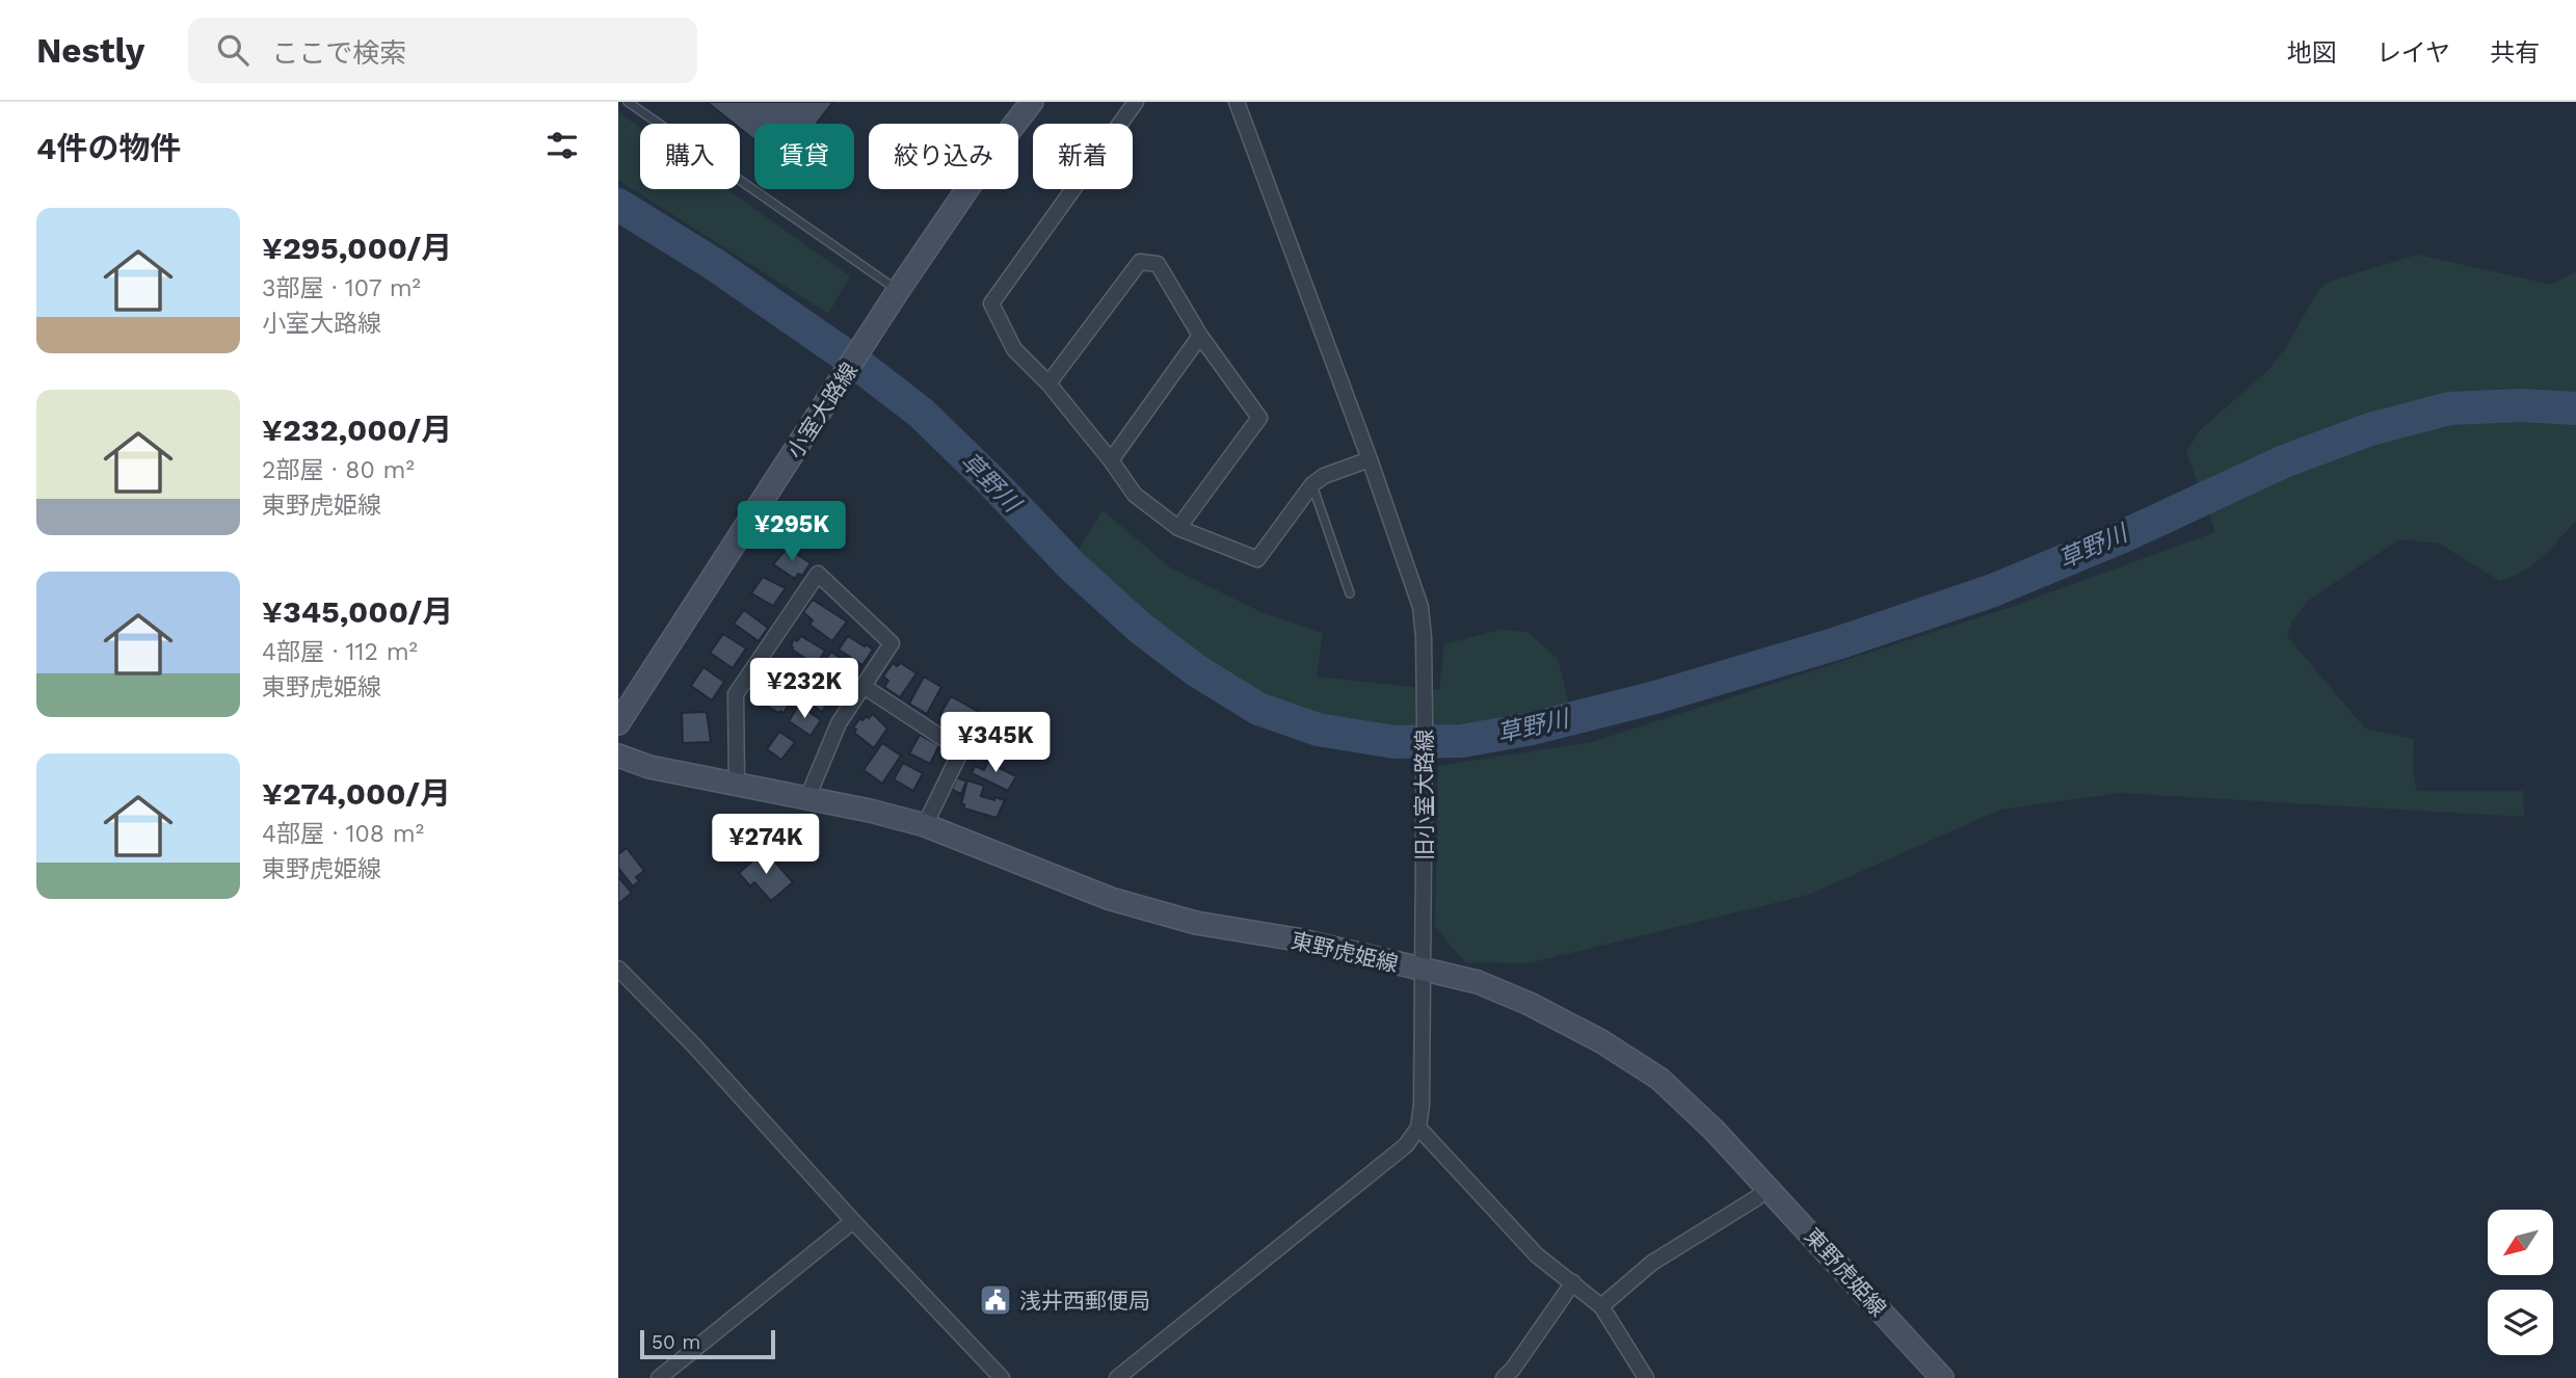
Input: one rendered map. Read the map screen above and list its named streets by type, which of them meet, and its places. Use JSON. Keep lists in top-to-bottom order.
{
  "streets": {
    "main road": ["小室大路線", "東野虎姫線"],
    "street": ["旧小室大路線"]
  },
  "crossings": [
    ["旧小室大路線", "東野虎姫線"]
  ],
  "water": ["草野川"],
  "places": {
    "public building": ["浅井西郵便局"]
  },
  "scale_bar": "50 m",
  "north": "bottom left",
  "page": {
    "header": "Nestly",
    "search": "ここで検索",
    "nav": ["地図", "レイヤ", "共有"],
    "heading": "4件の物件",
    "chip": [
      "購入",
      "賃貸",
      "絞り込み",
      "新着"
    ],
    "list": [
      {
        "name": "¥295,000/月",
        "note": "3部屋 · 107 m² · 小室大路線"
      },
      {
        "name": "¥232,000/月",
        "note": "2部屋 · 80 m² · 東野虎姫線"
      },
      {
        "name": "¥345,000/月",
        "note": "4部屋 · 112 m² · 東野虎姫線"
      },
      {
        "name": "¥274,000/月",
        "note": "4部屋 · 108 m² · 東野虎姫線"
      }
    ],
    "price": [
      "¥295K",
      "¥232K",
      "¥345K",
      "¥274K"
    ],
    "scale": "50 m"
  }
}
